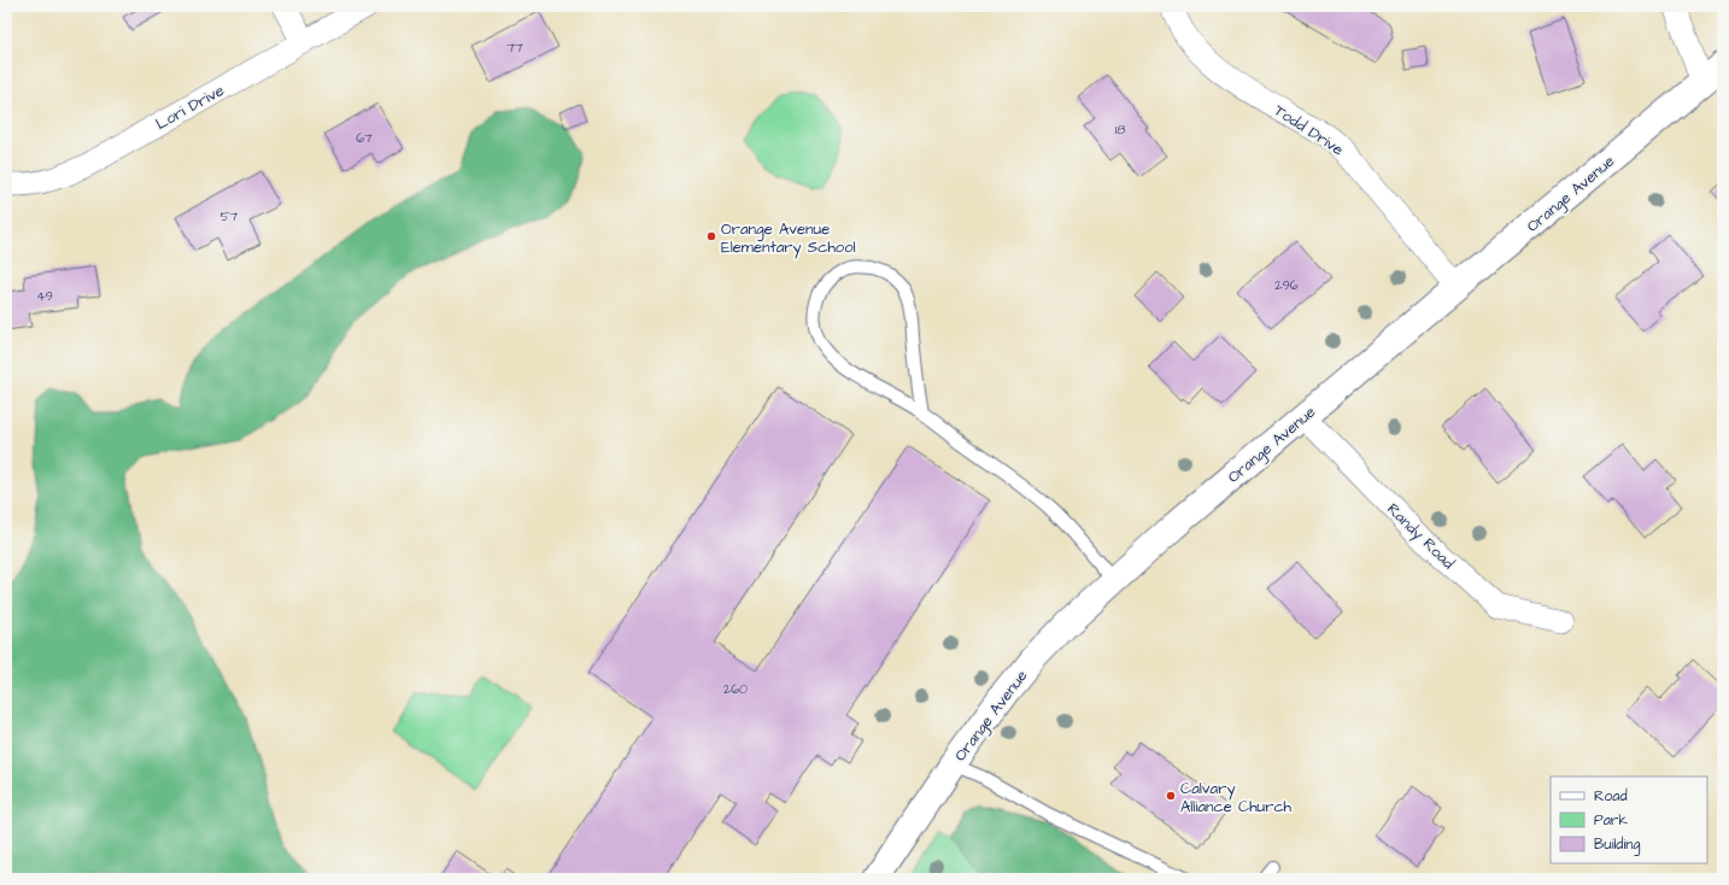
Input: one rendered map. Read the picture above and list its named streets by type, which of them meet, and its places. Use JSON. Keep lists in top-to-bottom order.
{
  "streets": {
    "main road": ["Orange Avenue"],
    "street": ["Lori Drive", "Todd Drive", "Randy Road"]
  },
  "crossings": [
    ["Todd Drive", "Orange Avenue"],
    ["Orange Avenue", "Randy Road"]
  ],
  "places": ["Orange Avenue Elementary School", "Calvary Alliance Church"],
  "house_numbers": [
    "77",
    "18",
    "67",
    "57",
    "296",
    "49",
    "260"
  ],
  "legend": ["Road", "Park", "Building"]
}
